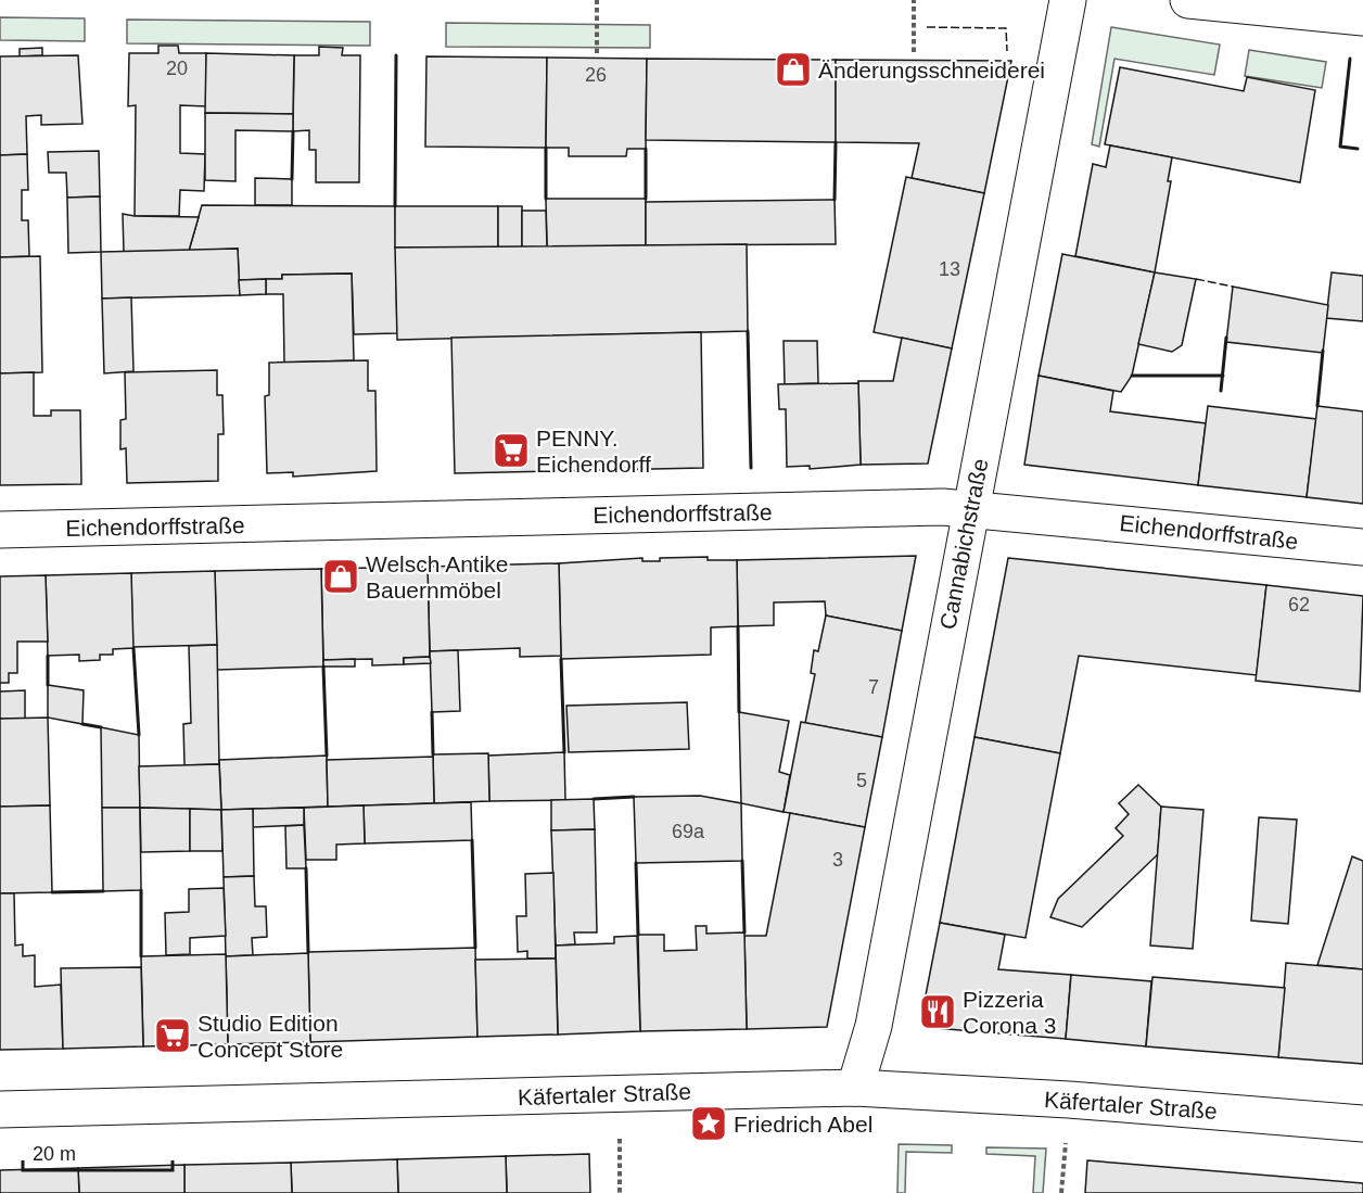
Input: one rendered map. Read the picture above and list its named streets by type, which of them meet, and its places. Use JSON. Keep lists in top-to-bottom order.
{
  "streets": {
    "street": ["Eichendorffstraße", "Cannabichstraße", "Käfertaler Straße"]
  },
  "crossings": [
    ["Eichendorffstraße", "Cannabichstraße"],
    ["Cannabichstraße", "Käfertaler Straße"]
  ],
  "places": {
    "shop": ["Änderungsschneiderei", "Welsch Antike Bauernmöbel"],
    "supermarket": ["PENNY. Eichendorff", "Studio Edition Concept Store"],
    "restaurant": ["Pizzeria Corona 3"],
    "place": ["Friedrich Abel"]
  },
  "house_numbers": [
    "20",
    "26",
    "13",
    "62",
    "7",
    "5",
    "69a",
    "3"
  ],
  "scale_bar": "20 m"
}
